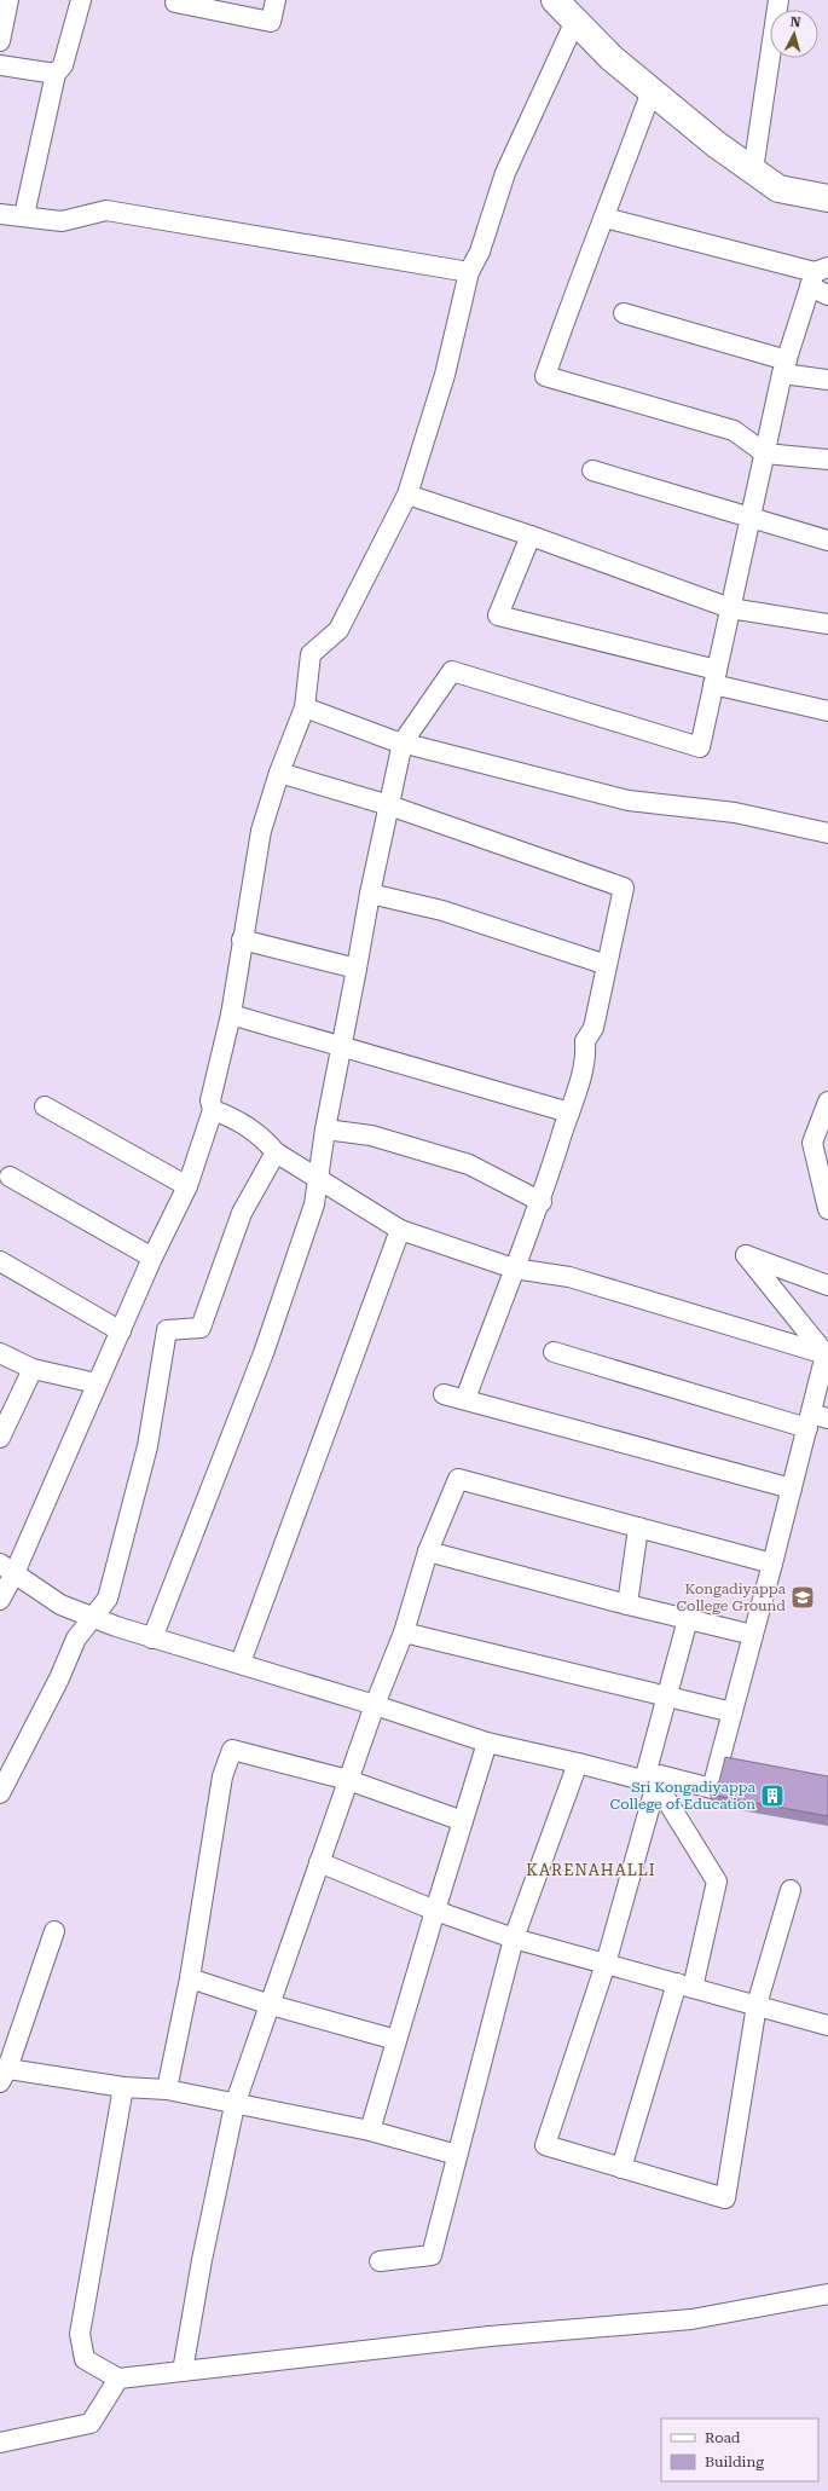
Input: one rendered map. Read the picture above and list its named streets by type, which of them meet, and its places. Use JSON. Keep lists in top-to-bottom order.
{
  "districts": ["KARENAHALLI"],
  "places": {
    "school or university": ["Kongadiyappa College Ground"],
    "building": ["Sri Kongadiyappa College of Education"]
  },
  "legend": ["Road", "Building"],
  "north": "top"
}
